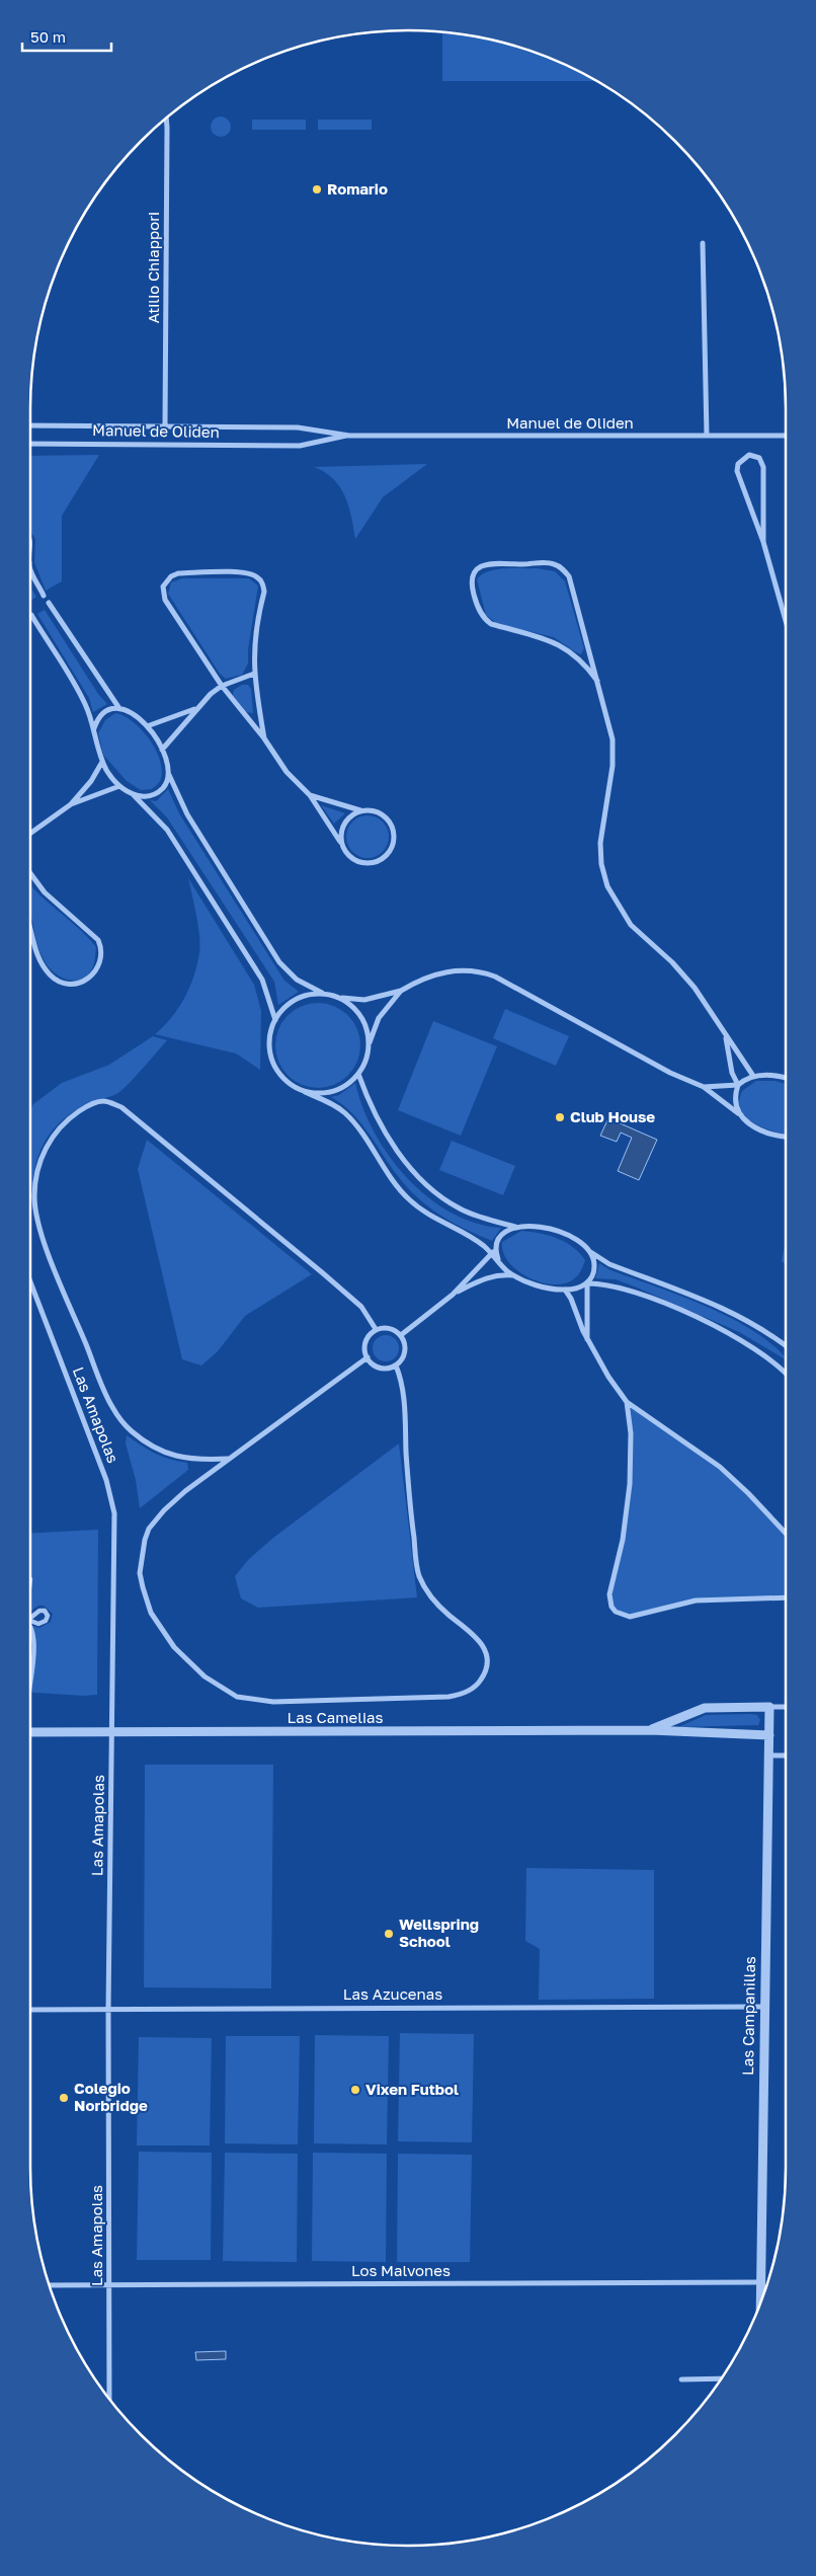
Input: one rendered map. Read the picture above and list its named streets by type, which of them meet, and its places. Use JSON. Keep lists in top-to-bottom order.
{
  "streets": {
    "street": [
      "Atilio Chiappori",
      "Manuel de Oliden",
      "Las Amapolas",
      "Las Camelias",
      "Las Azucenas",
      "Las Campanillas",
      "Los Malvones"
    ]
  },
  "crossings": [
    ["Atilio Chiappori", "Manuel de Oliden"],
    ["Las Amapolas", "Las Camelias"],
    ["Las Amapolas", "Las Azucenas"],
    ["Las Amapolas", "Los Malvones"],
    ["Las Camelias", "Las Campanillas"],
    ["Las Azucenas", "Las Campanillas"],
    ["Las Campanillas", "Los Malvones"]
  ],
  "places": [
    "Romario",
    "Club House",
    "Wellspring School",
    "Vixen Futbol",
    "Colegio Norbridge"
  ],
  "scale_bar": "50 m"
}
